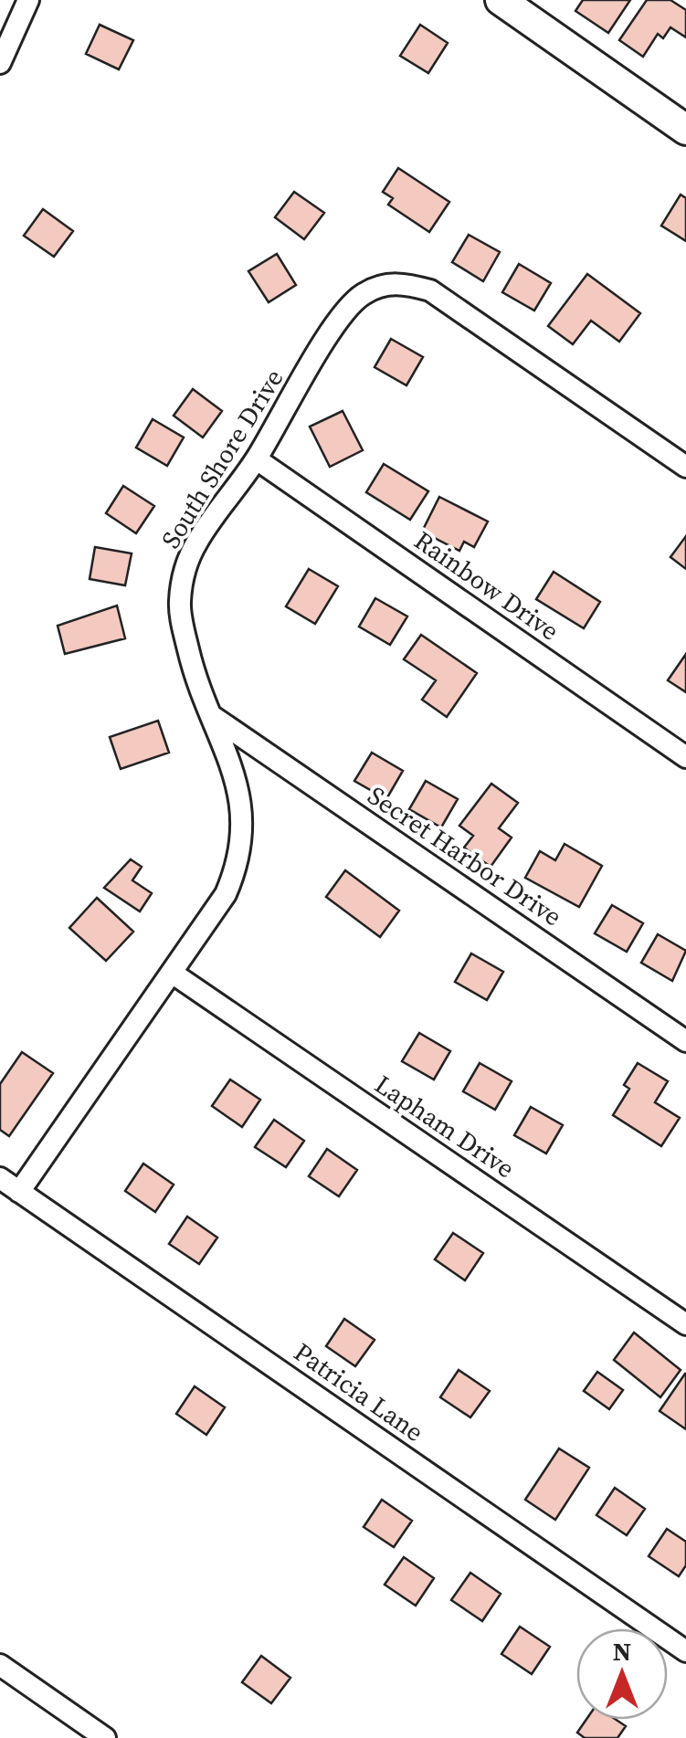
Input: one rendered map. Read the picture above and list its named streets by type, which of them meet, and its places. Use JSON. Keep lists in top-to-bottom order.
{
  "streets": {
    "street": [
      "South Shore Drive",
      "Rainbow Drive",
      "Secret Harbor Drive",
      "Lapham Drive",
      "Patricia Lane"
    ]
  },
  "crossings": [
    ["South Shore Drive", "Rainbow Drive"],
    ["South Shore Drive", "Secret Harbor Drive"],
    ["South Shore Drive", "Lapham Drive"],
    ["South Shore Drive", "Patricia Lane"]
  ],
  "north": "top"
}
